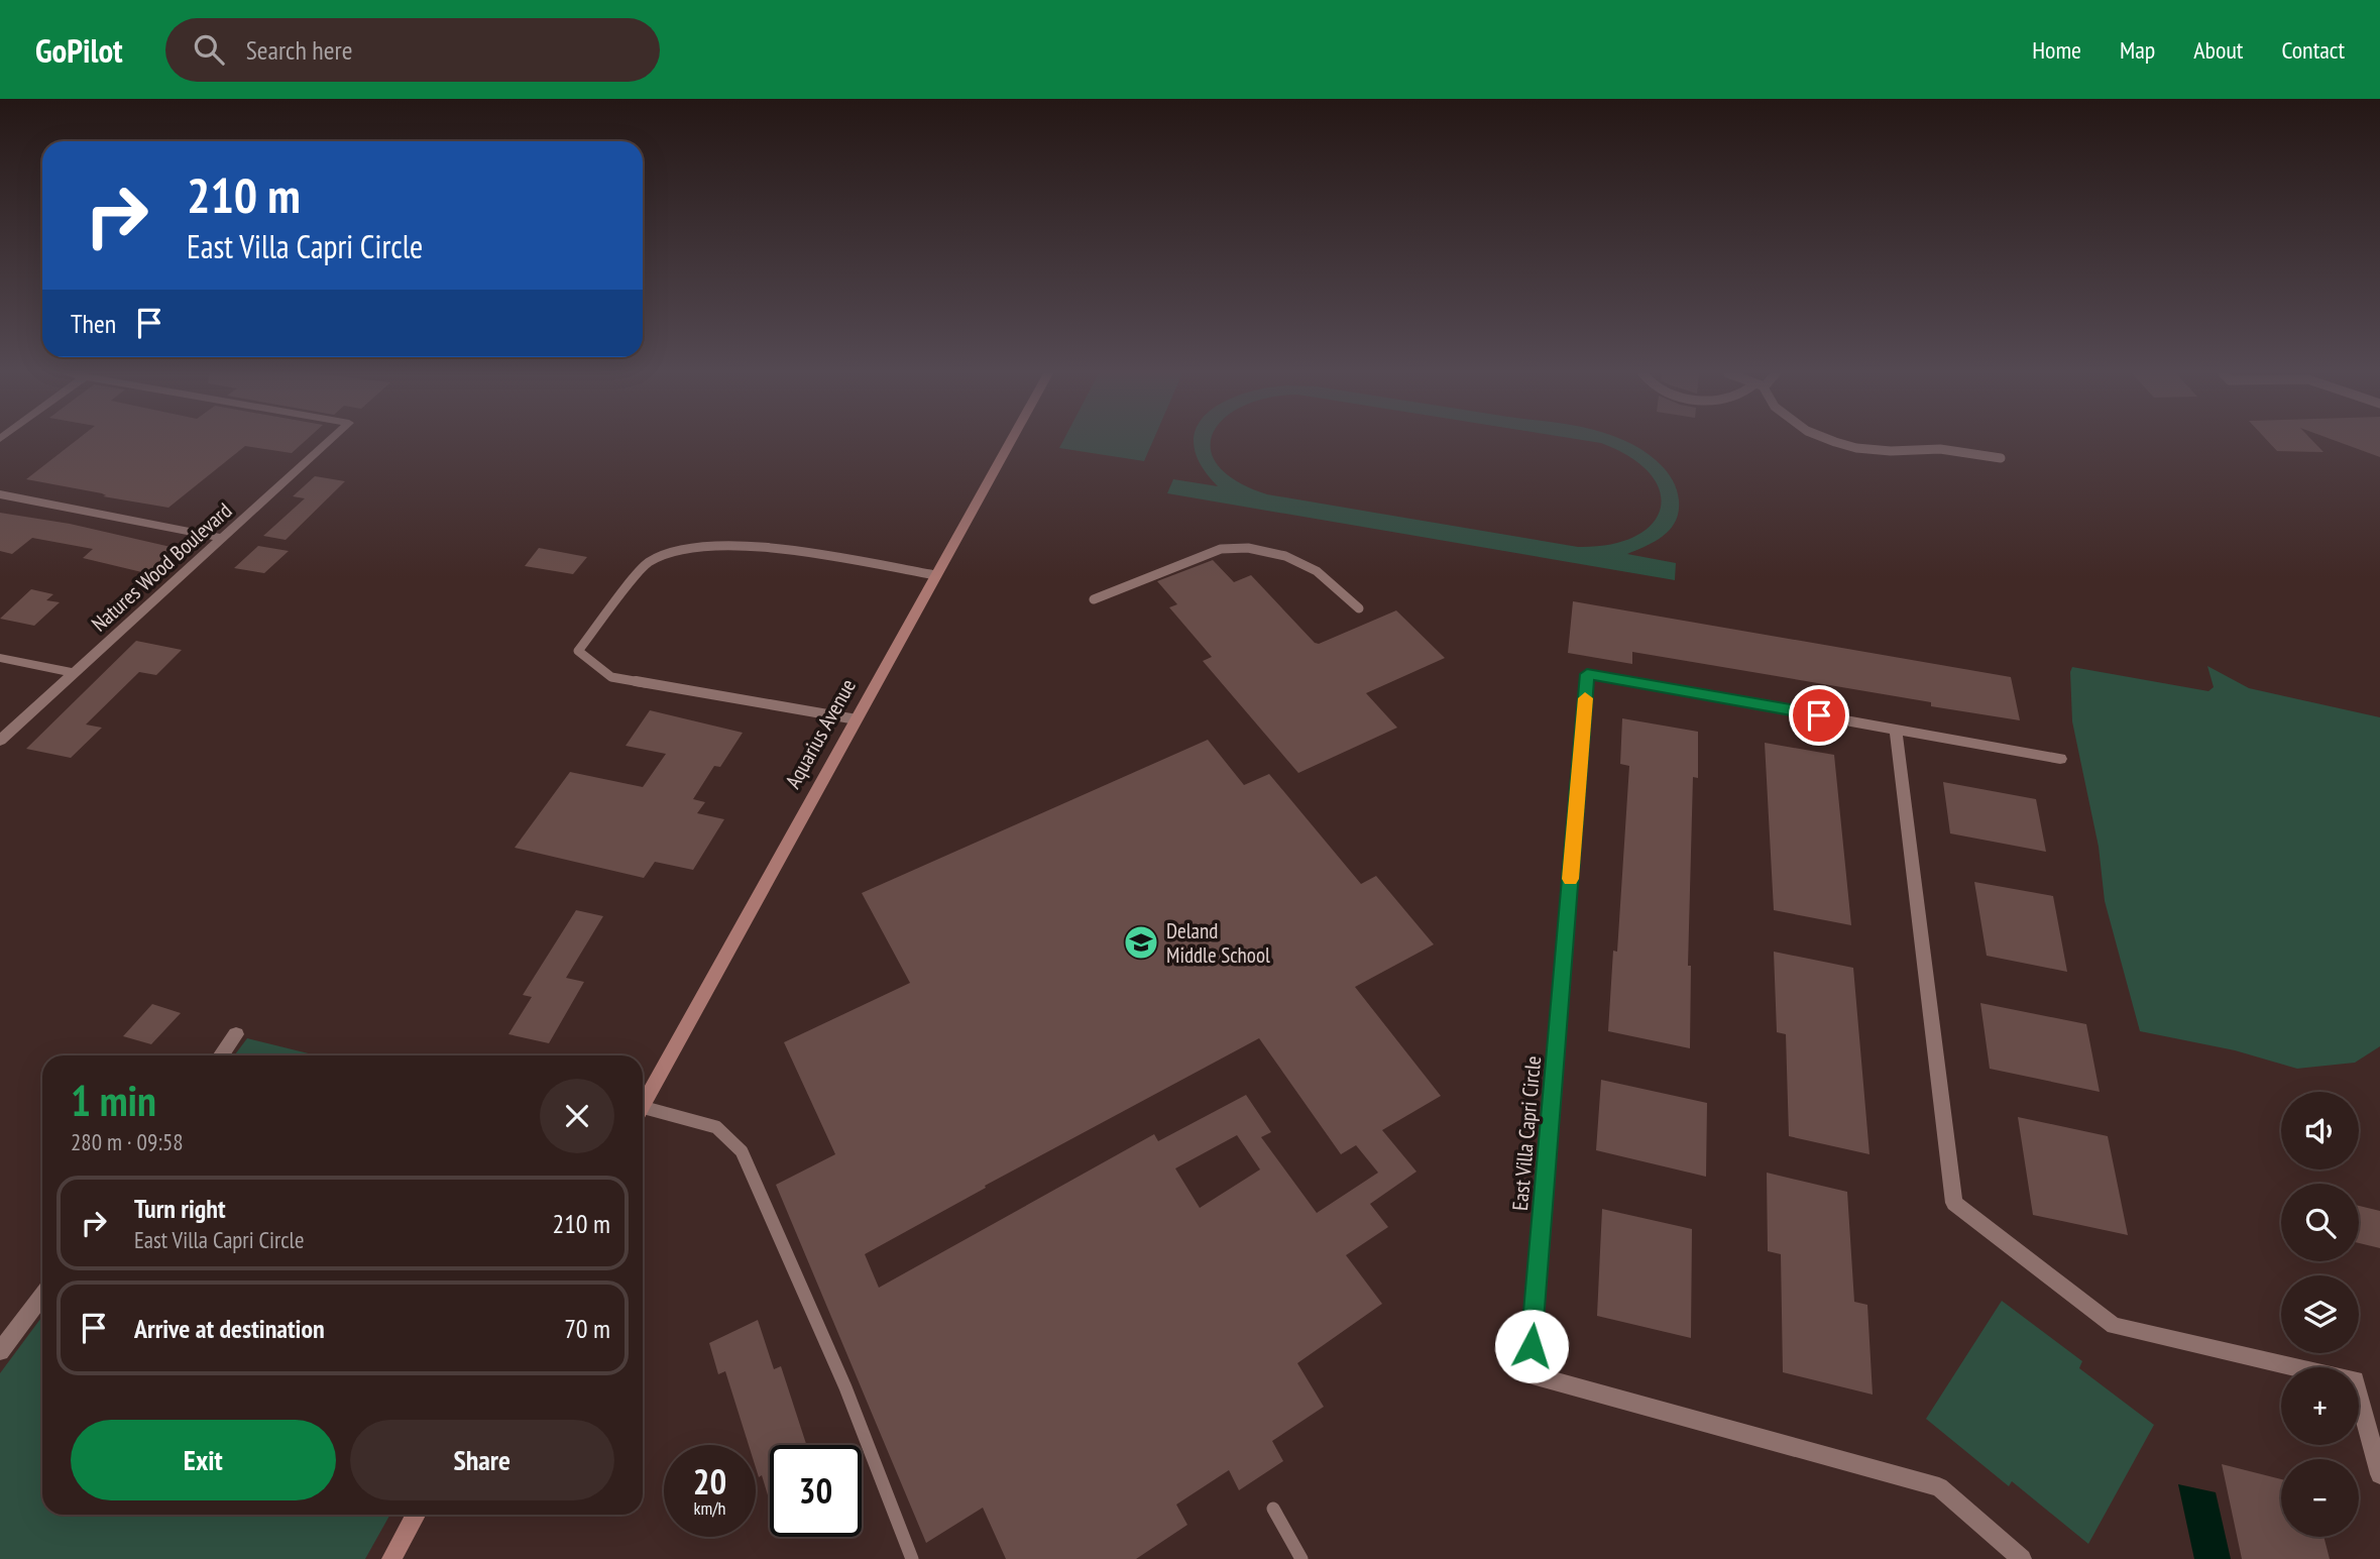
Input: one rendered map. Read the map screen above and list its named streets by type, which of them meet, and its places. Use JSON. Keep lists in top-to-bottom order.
{
  "streets": {
    "street": ["Natures Wood Boulevard", "Aquarius Avenue", "East Villa Capri Circle"]
  },
  "places": {
    "school or university": ["Deland Middle School"]
  },
  "page": {
    "header": "GoPilot",
    "search": "Search here",
    "nav": [
      "Home",
      "Map",
      "About",
      "Contact"
    ],
    "turn": ["210 m", "East Villa Capri Circle"],
    "then": "Then",
    "heading": ["1 min", "280 m · 09:58"],
    "map_buttons": ["+", "−"],
    "list": [
      {
        "name": "Turn right",
        "note": "East Villa Capri Circle",
        "value": "210 m"
      },
      {
        "name": "Arrive at destination",
        "value": "70 m"
      }
    ],
    "buttons": ["Exit", "Share"],
    "speed": "20 km/h",
    "limit": "30"
  }
}
